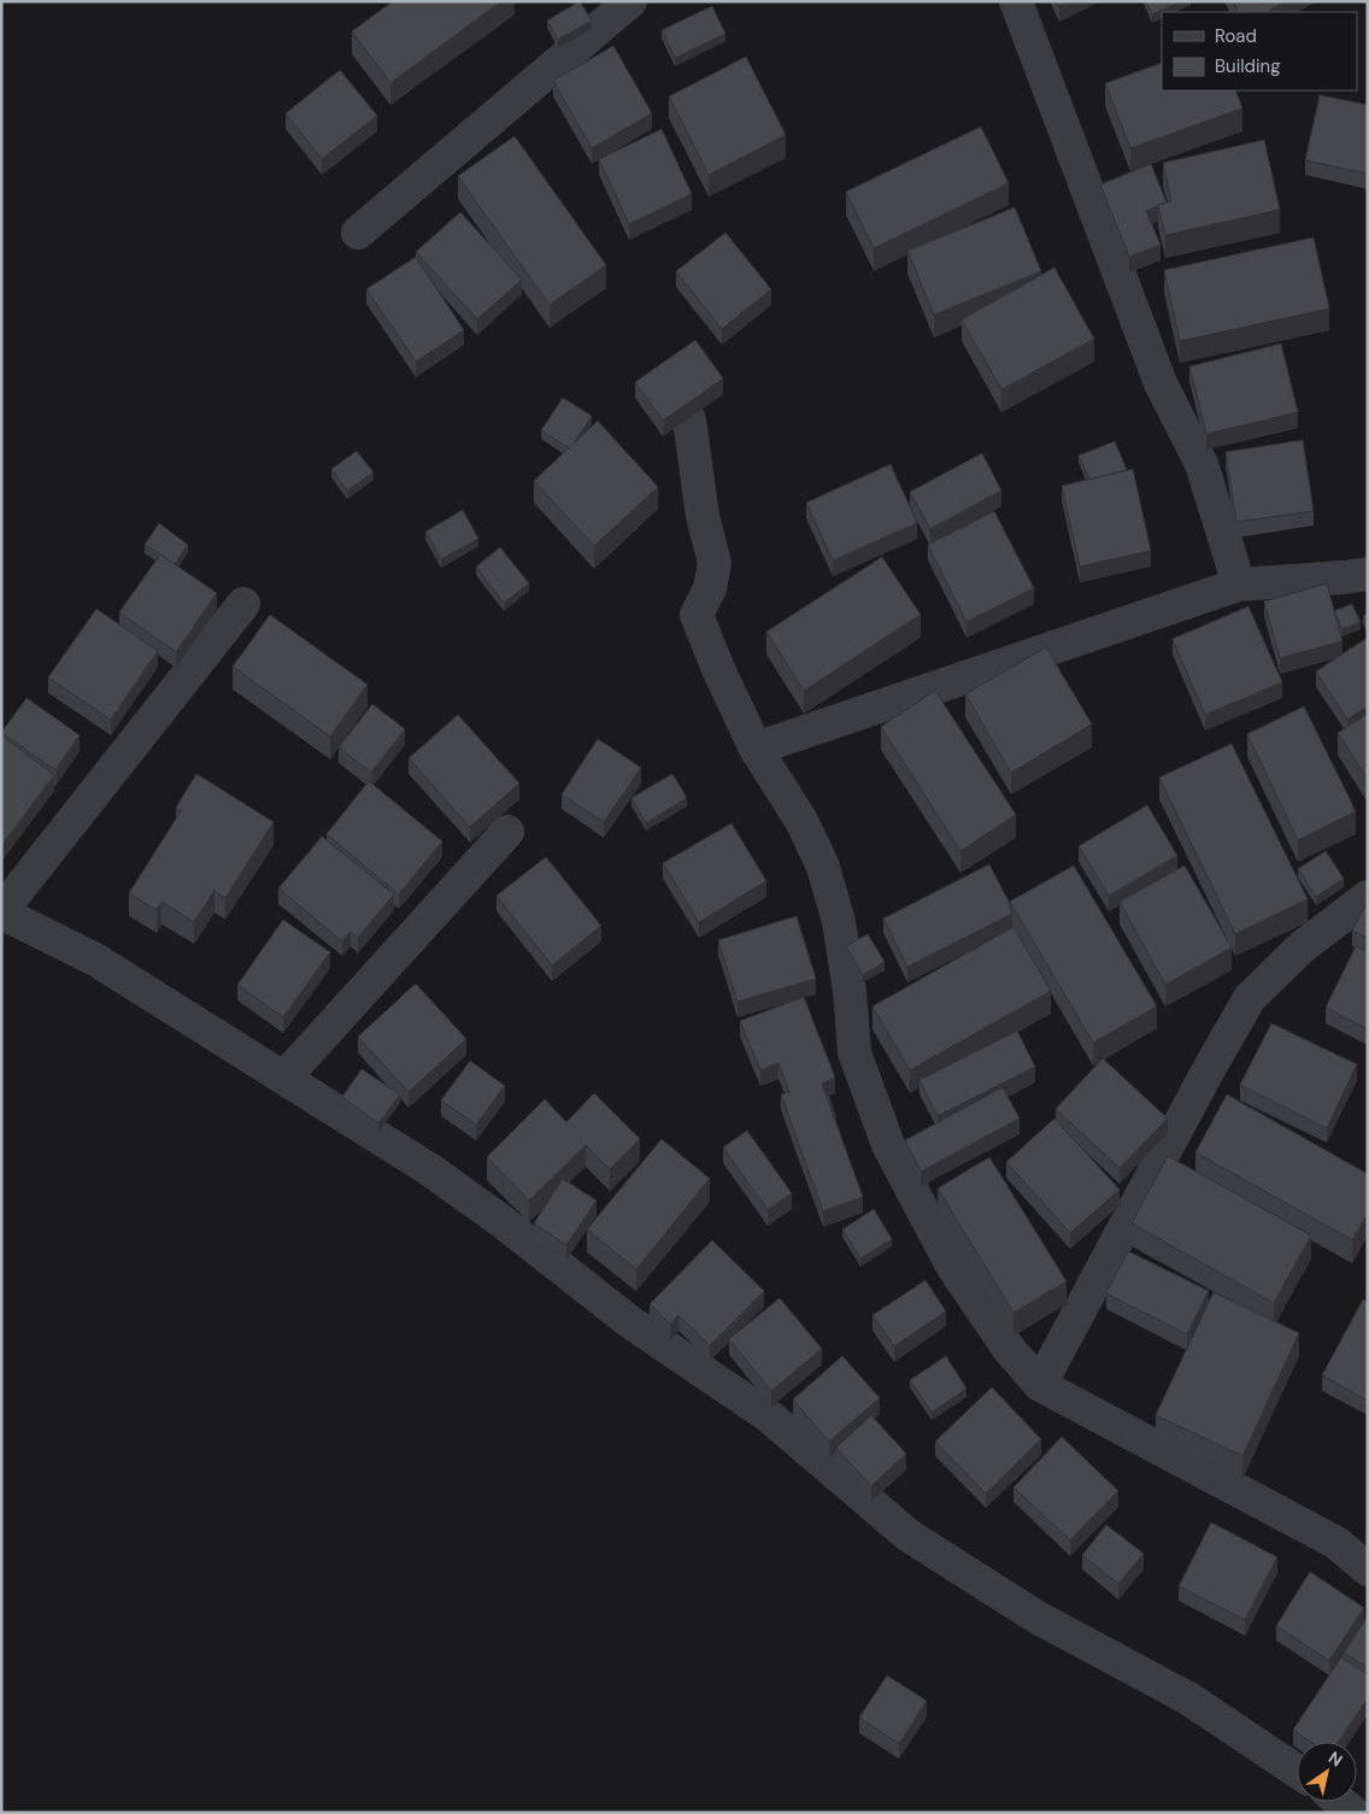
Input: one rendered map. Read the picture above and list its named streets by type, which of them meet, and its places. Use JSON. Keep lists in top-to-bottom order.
{
  "legend": ["Road", "Building"],
  "north": "top right"
}
